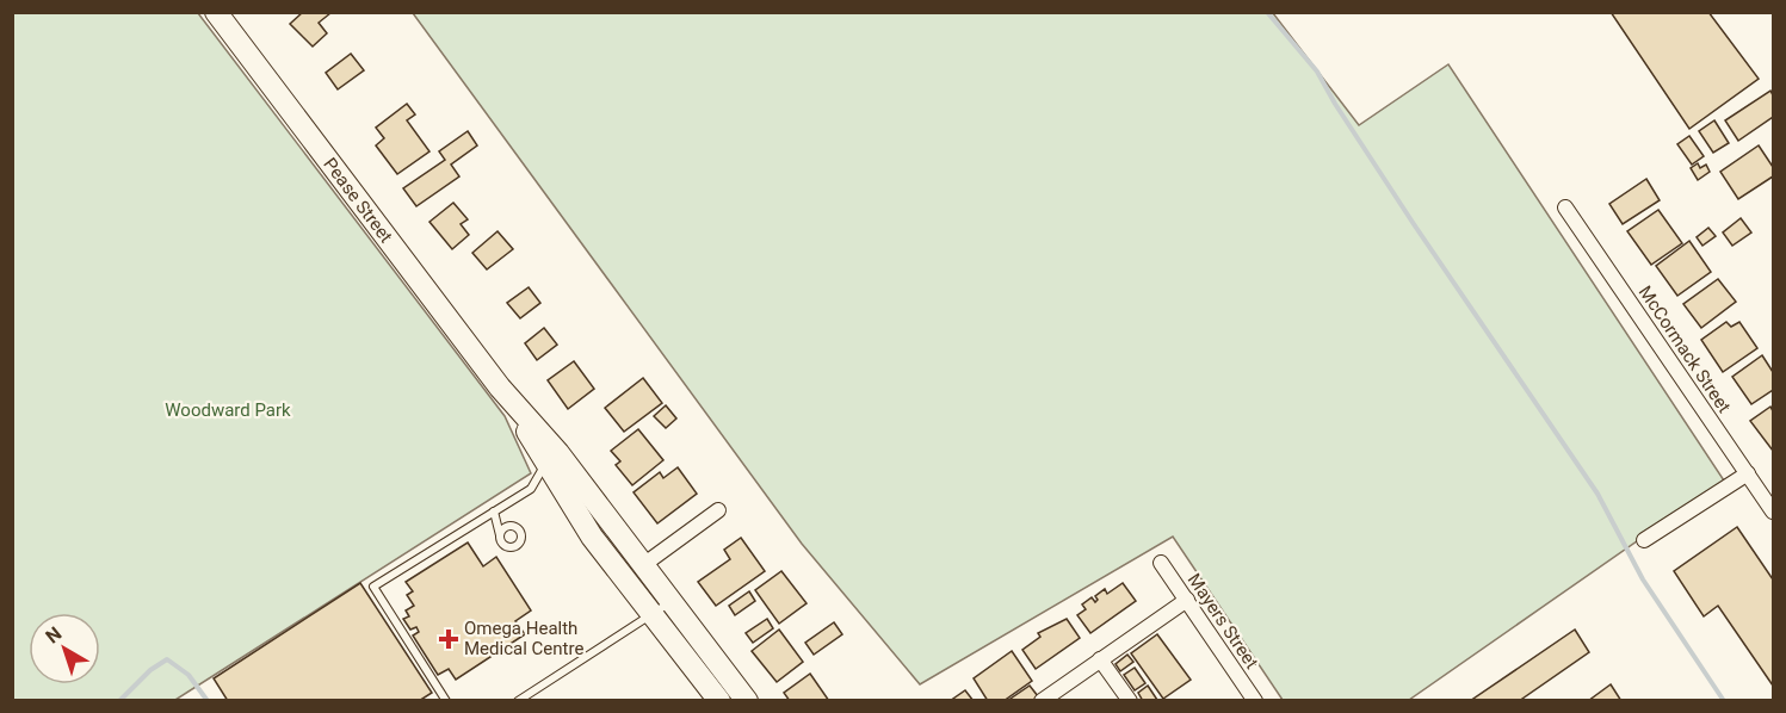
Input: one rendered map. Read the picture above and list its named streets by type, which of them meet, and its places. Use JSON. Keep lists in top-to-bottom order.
{
  "streets": {
    "street": ["Pease Street", "McCormack Street", "Mayers Street"]
  },
  "parks": ["Woodward Park"],
  "places": {
    "health": ["Omega Health Medical Centre"]
  },
  "north": "top left"
}
